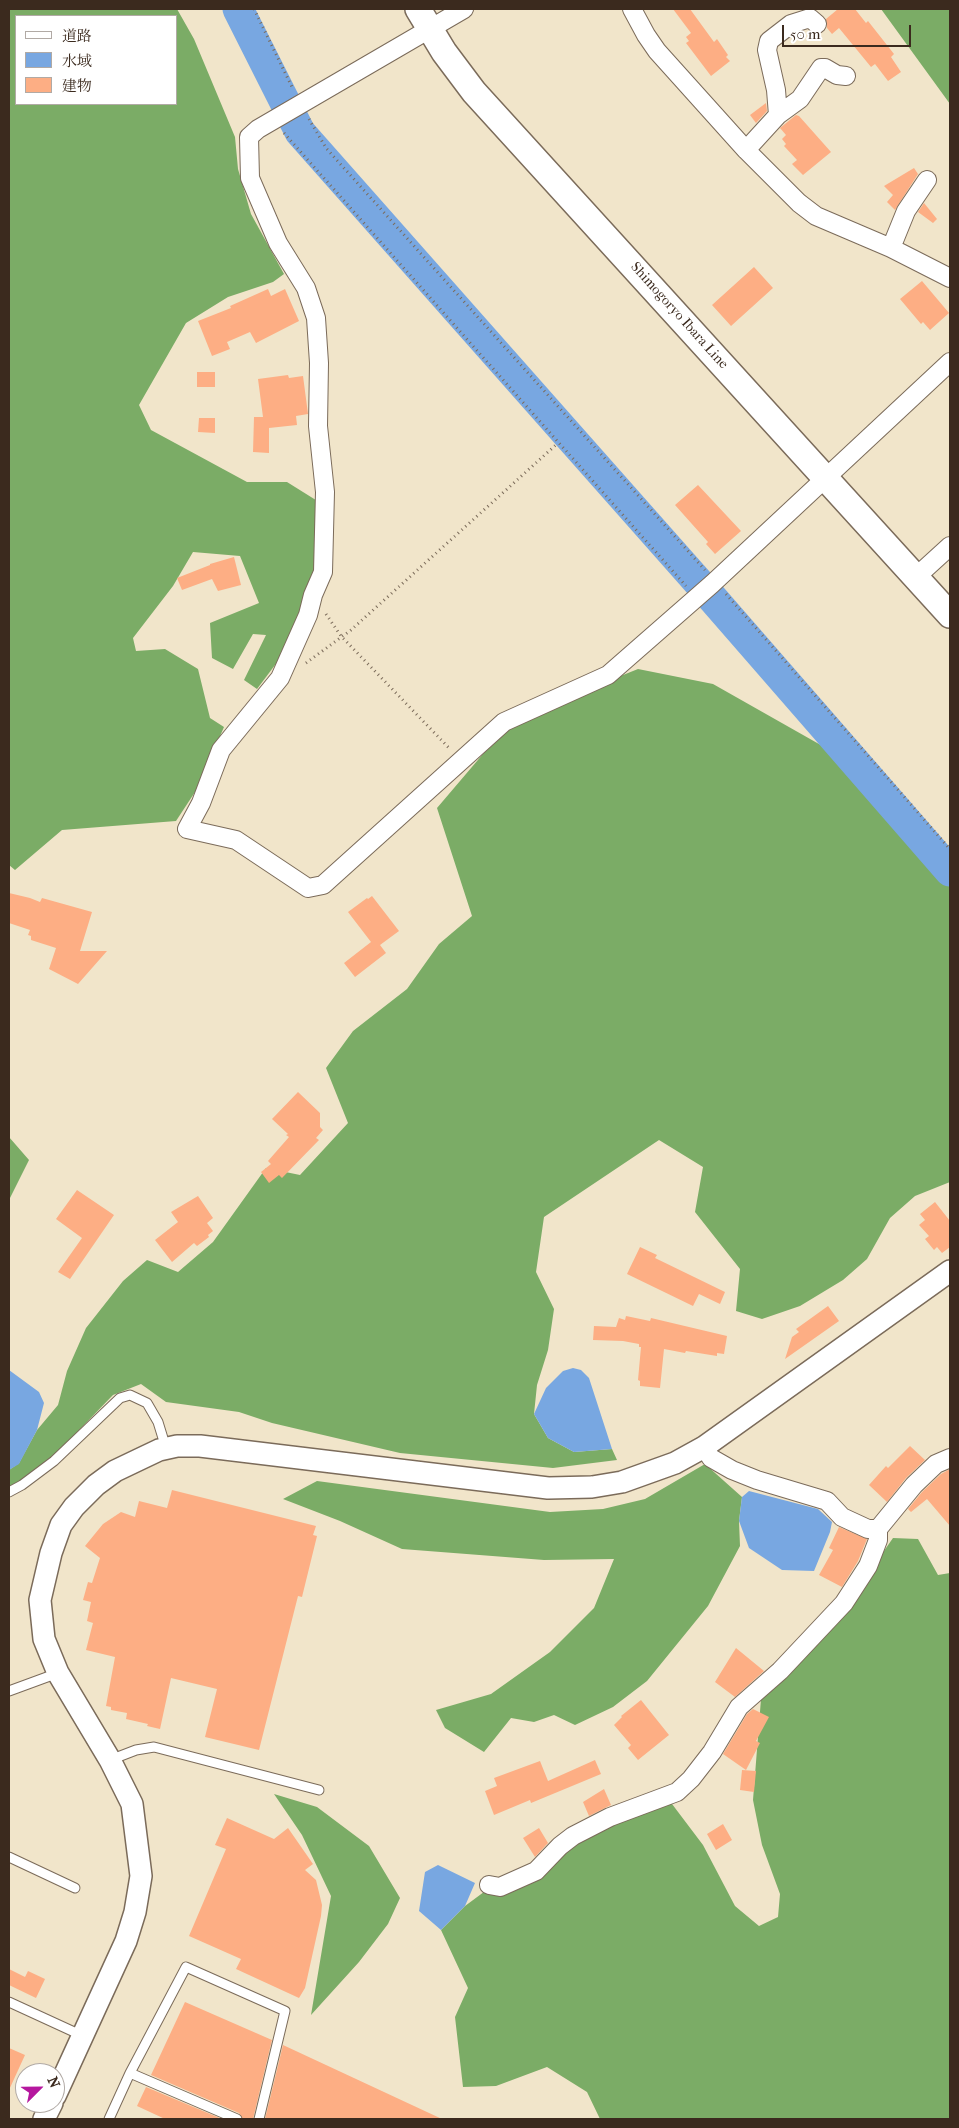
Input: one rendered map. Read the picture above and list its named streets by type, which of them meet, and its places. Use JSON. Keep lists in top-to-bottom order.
{
  "streets": {
    "main road": ["Shimogoryo Ibara Line"]
  },
  "legend": ["道路", "水域", "建物"],
  "scale_bar": "50 m",
  "north": "top right"
}
